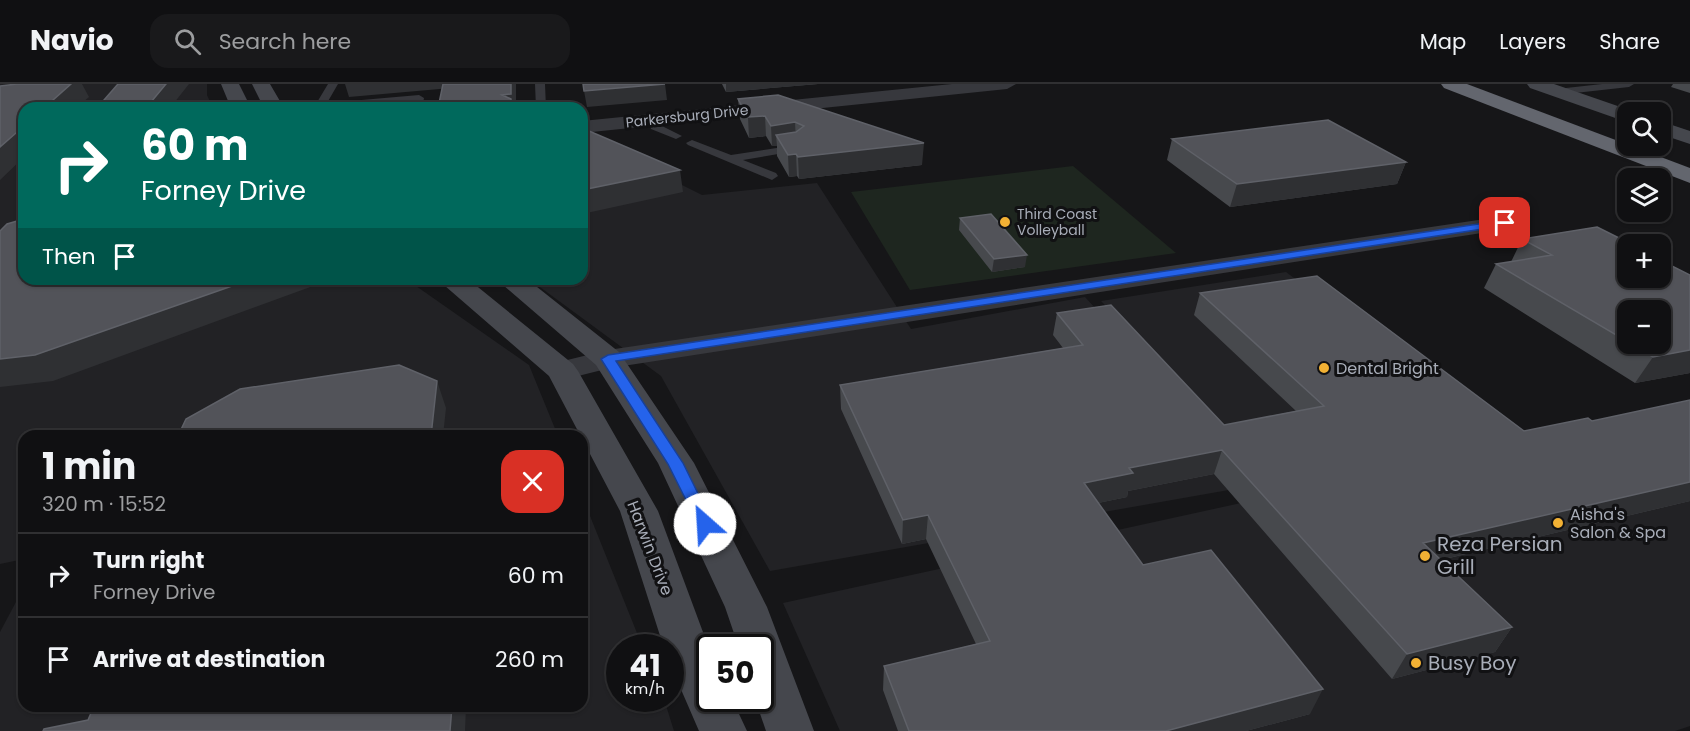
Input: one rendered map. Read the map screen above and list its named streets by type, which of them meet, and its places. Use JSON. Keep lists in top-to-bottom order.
{
  "streets": {
    "main road": ["Harwin Drive"],
    "street": ["Parkersburg Drive"]
  },
  "places": [
    "Third Coast Volleyball",
    "Dental Bright",
    "Aisha's Salon & Spa",
    "Reza Persian Grill",
    "Busy Boy"
  ],
  "page": {
    "header": "Navio",
    "search": "Search here",
    "nav": ["Map", "Layers", "Share"],
    "map_buttons": ["+", "−"],
    "turn": ["60 m", "Forney Drive"],
    "then": "Then",
    "heading": ["1 min", "320 m · 15:52"],
    "list": [
      {
        "name": "Turn right",
        "note": "Forney Drive",
        "value": "60 m"
      },
      {
        "name": "Arrive at destination",
        "value": "260 m"
      }
    ],
    "speed": "41 km/h",
    "limit": "50"
  }
}
